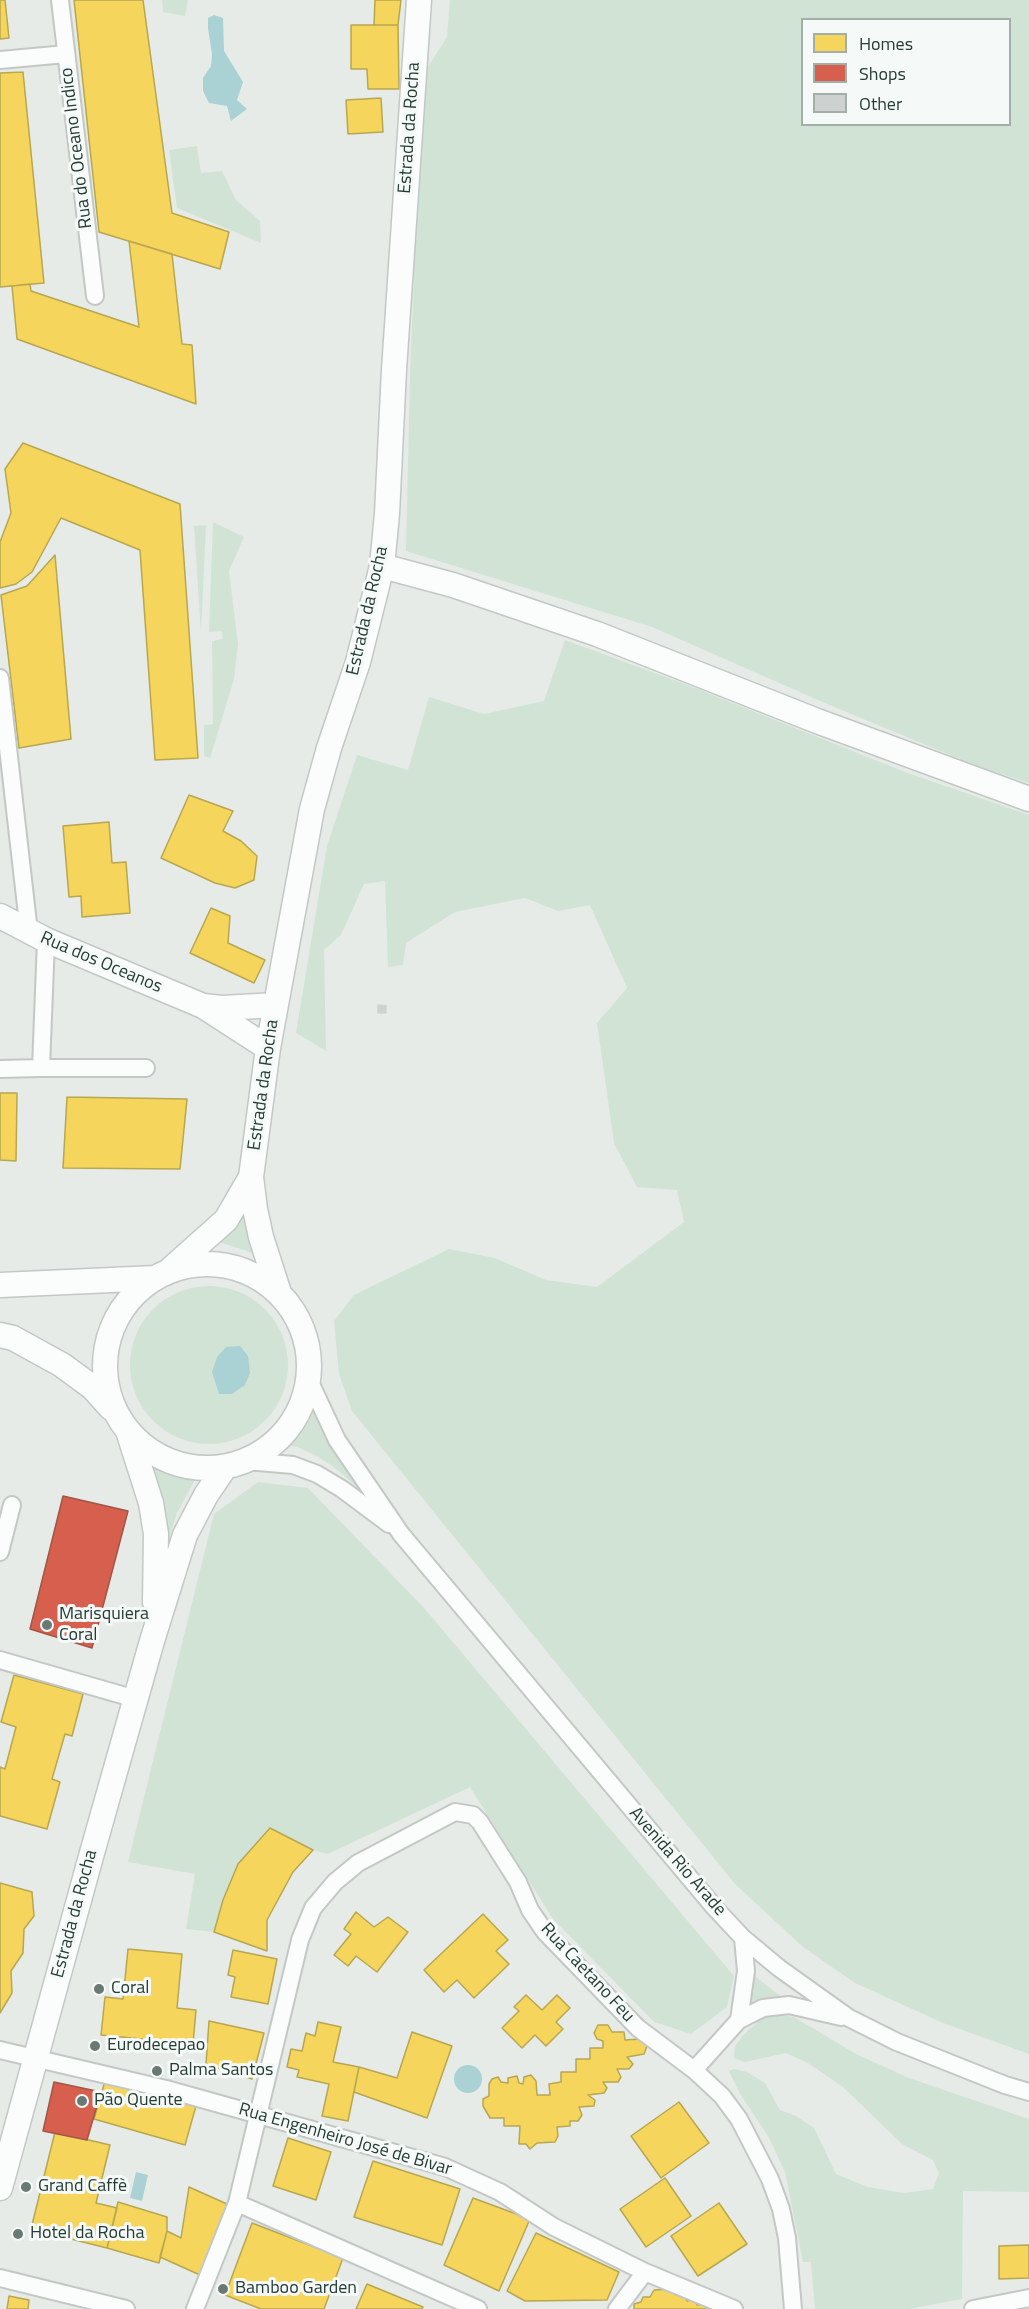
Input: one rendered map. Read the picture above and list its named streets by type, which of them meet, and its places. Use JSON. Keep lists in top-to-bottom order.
{
  "streets": {
    "street": [
      "Estrada da Rocha",
      "Rua do Oceano Indico",
      "Rua dos Oceanos",
      "Avenida Rio Arade",
      "Rua Caetano Feu",
      "Rua Engenheiro José de Bivar"
    ]
  },
  "crossings": [
    ["Estrada da Rocha", "Rua Engenheiro José de Bivar"],
    ["Rua Caetano Feu", "Rua Engenheiro José de Bivar"]
  ],
  "places": [
    "Marisquiera Coral",
    "Coral",
    "Eurodecepao",
    "Palma Santos",
    "Pão Quente",
    "Grand Caffè",
    "Hotel da Rocha",
    "Bamboo Garden"
  ],
  "legend": ["Homes", "Shops", "Other"]
}
